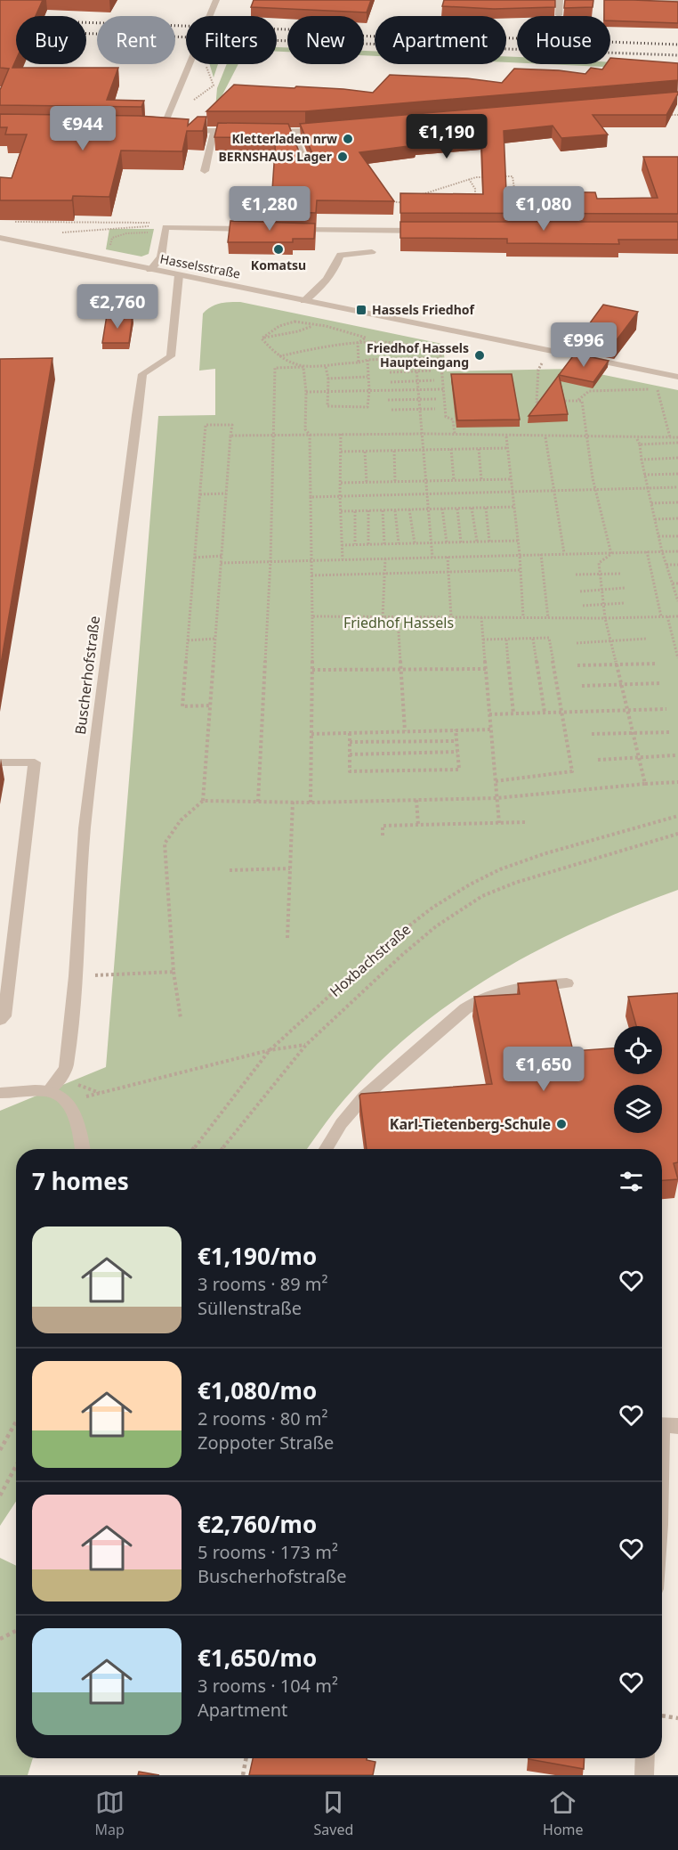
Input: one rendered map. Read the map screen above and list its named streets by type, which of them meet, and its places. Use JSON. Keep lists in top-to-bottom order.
{
  "streets": {
    "street": ["Hasselsstraße", "Buscherhofstraße"],
    "path": ["Hoxbachstraße"]
  },
  "crossings": [
    ["Hasselsstraße", "Buscherhofstraße"]
  ],
  "parks": ["Friedhof Hassels"],
  "places": {
    "other": [
      "Kletterladen nrw",
      "BERNSHAUS Lager",
      "Komatsu",
      "Friedhof Hassels Haupteingang",
      "Karl-Tietenberg-Schule"
    ],
    "transit": ["Hassels Friedhof"]
  },
  "page": {
    "chip": [
      "Buy",
      "Rent",
      "Filters",
      "New",
      "Apartment",
      "House"
    ],
    "price": [
      "€944",
      "€1,190",
      "€1,280",
      "€1,080",
      "€2,760",
      "€996",
      "€1,650"
    ],
    "heading": "7 homes",
    "list": [
      {
        "name": "€1,190/mo",
        "note": "3 rooms · 89 m² · Süllenstraße"
      },
      {
        "name": "€1,080/mo",
        "note": "2 rooms · 80 m² · Zoppoter Straße"
      },
      {
        "name": "€2,760/mo",
        "note": "5 rooms · 173 m² · Buscherhofstraße"
      },
      {
        "name": "€1,650/mo",
        "note": "3 rooms · 104 m² · Apartment"
      }
    ],
    "tabs": ["Map", "Saved", "Home"]
  }
}
